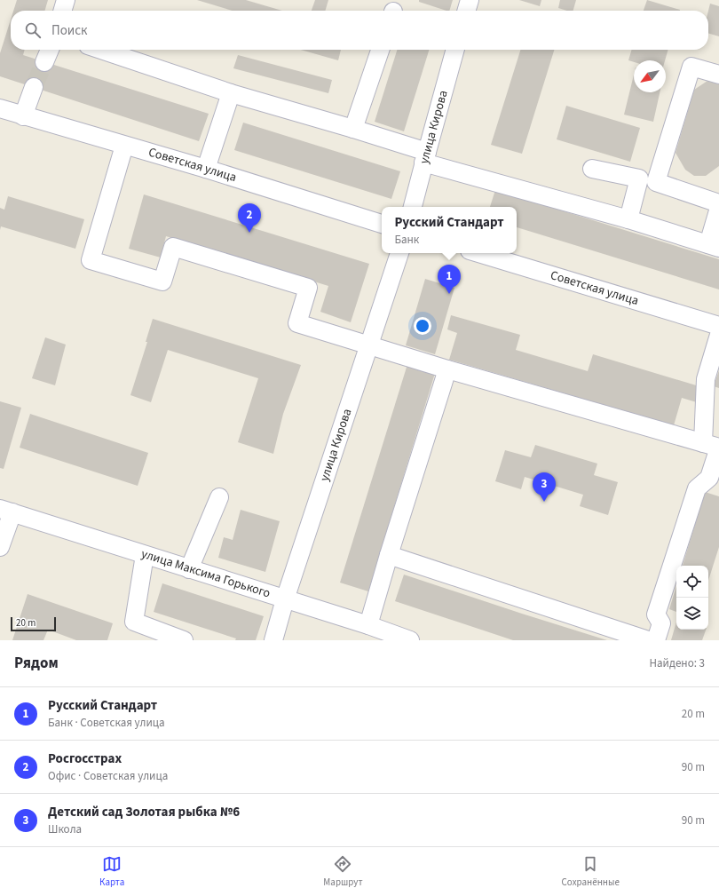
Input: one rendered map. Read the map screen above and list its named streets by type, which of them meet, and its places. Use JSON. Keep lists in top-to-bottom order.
{
  "streets": {
    "street": ["улица Кирова", "Советская улица", "улица Максима Горького"]
  },
  "crossings": [
    ["улица Кирова", "улица Максима Горького"]
  ],
  "scale_bar": "20 m",
  "north": "bottom left",
  "page": {
    "search": "Поиск",
    "pins": ["2", "1", "3"],
    "popup": ["Русский Стандарт", "Банк"],
    "scale": "20 m",
    "heading": ["Рядом", "Найдено: 3"],
    "list": [
      {
        "mark": "1",
        "name": "Русский Стандарт",
        "note": "Банк · Советская улица",
        "value": "20 m"
      },
      {
        "mark": "2",
        "name": "Росгосстрах",
        "note": "Офис · Советская улица",
        "value": "90 m"
      },
      {
        "mark": "3",
        "name": "Детский сад Золотая рыбка №6",
        "note": "Школа",
        "value": "90 m"
      }
    ],
    "nav": ["Карта", "Маршрут", "Сохранённые"]
  }
}
